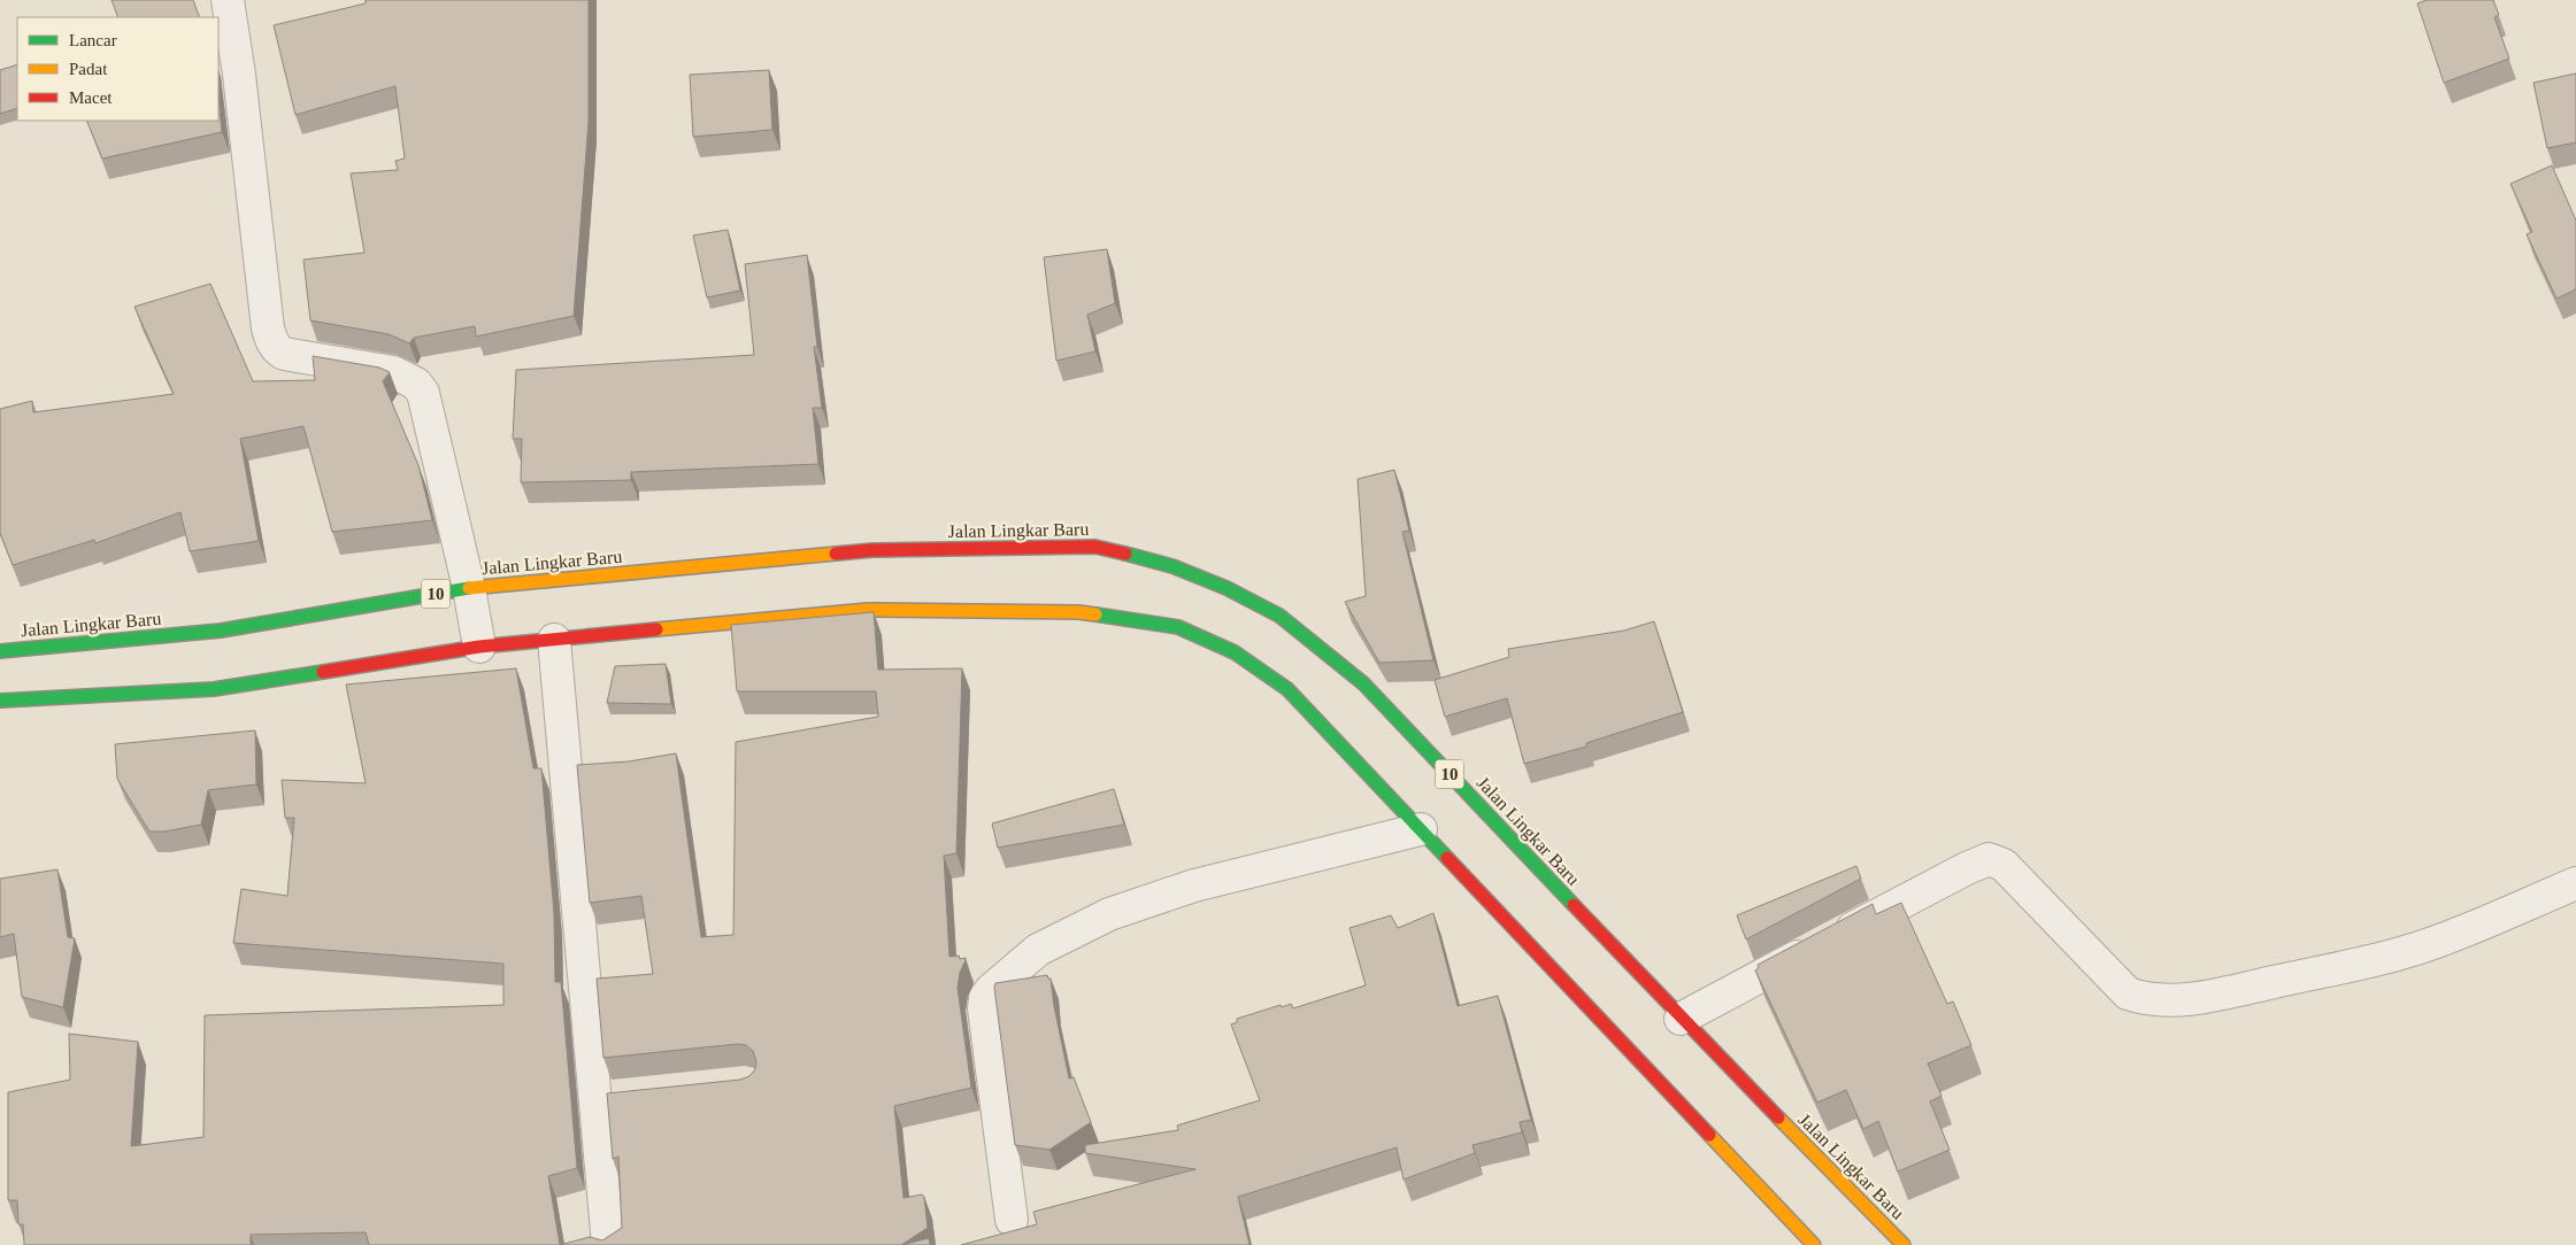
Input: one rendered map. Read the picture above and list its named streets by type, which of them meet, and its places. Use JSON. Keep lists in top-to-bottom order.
{
  "streets": {
    "highway": ["Jalan Lingkar Baru", "10"]
  },
  "legend": ["Lancar", "Padat", "Macet"]
}
